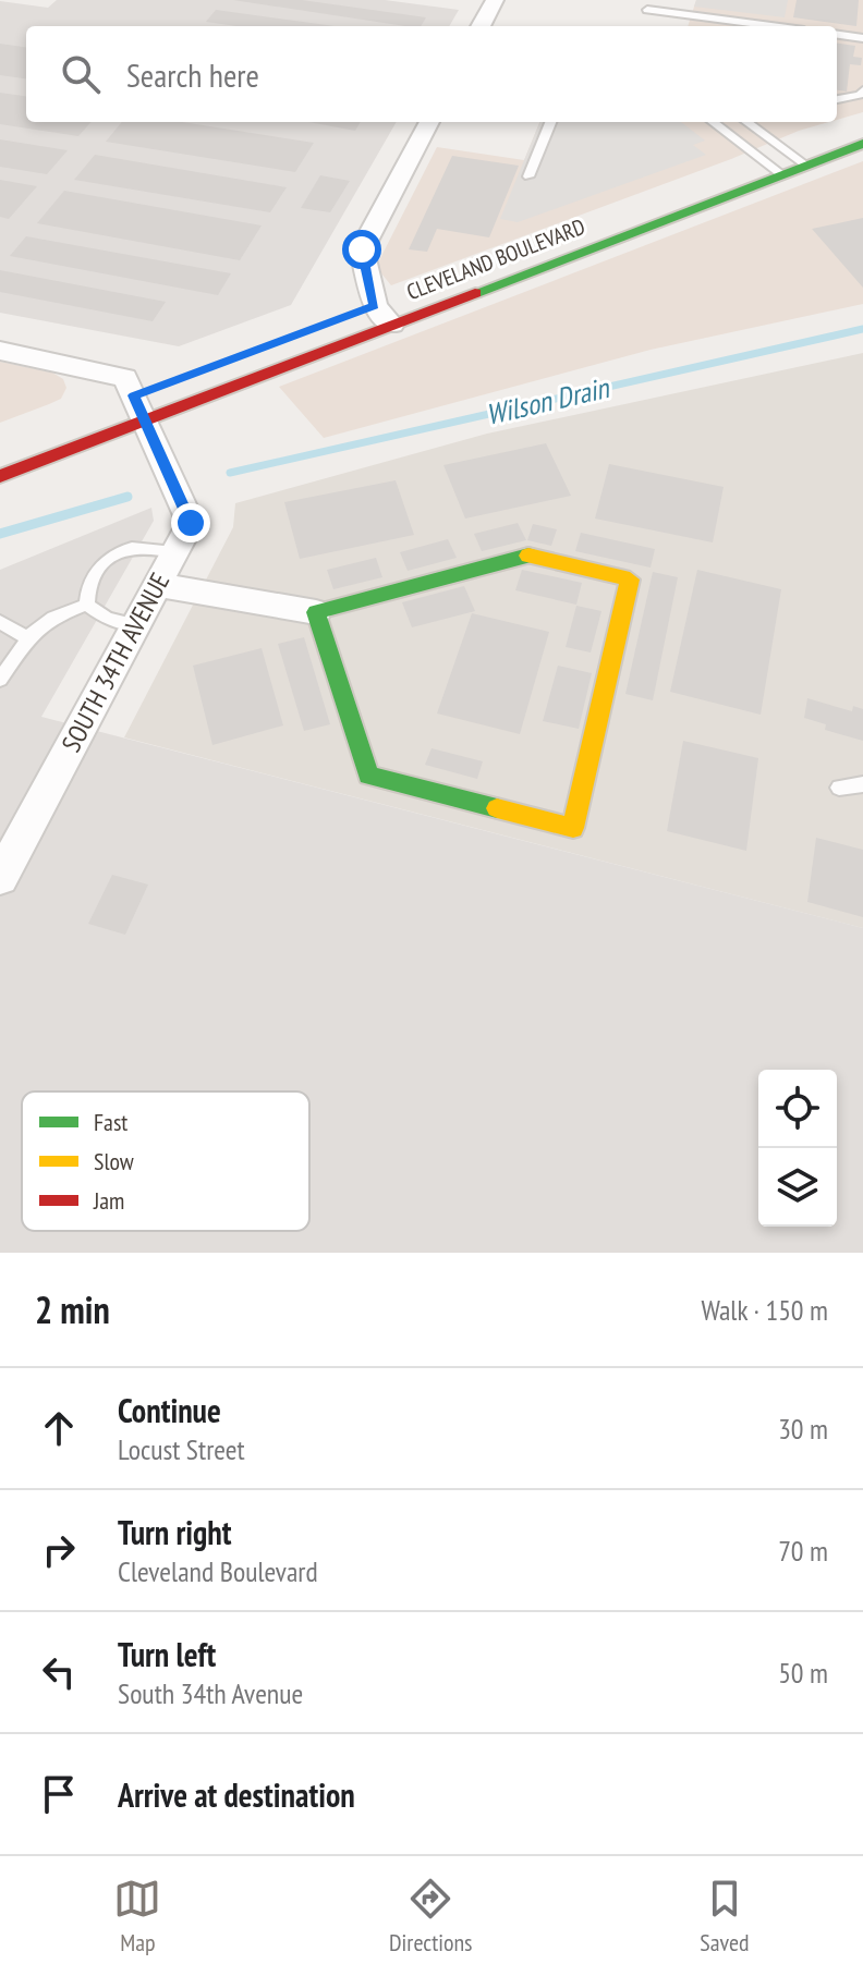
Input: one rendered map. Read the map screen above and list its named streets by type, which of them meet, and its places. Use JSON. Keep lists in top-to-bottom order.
{
  "streets": {
    "main road": ["CLEVELAND BOULEVARD"],
    "street": ["SOUTH 34TH AVENUE"]
  },
  "crossings": [
    ["CLEVELAND BOULEVARD", "SOUTH 34TH AVENUE"]
  ],
  "water": ["Wilson Drain"],
  "legend": ["Fast", "Slow", "Jam"],
  "page": {
    "search": "Search here",
    "heading": ["2 min", "Walk · 150 m"],
    "list": [
      ["Continue", "Locust Street", "30 m"],
      ["Turn right", "Cleveland Boulevard", "70 m"],
      ["Turn left", "South 34th Avenue", "50 m"],
      "Arrive at destination"
    ],
    "nav": ["Map", "Directions", "Saved"]
  }
}
